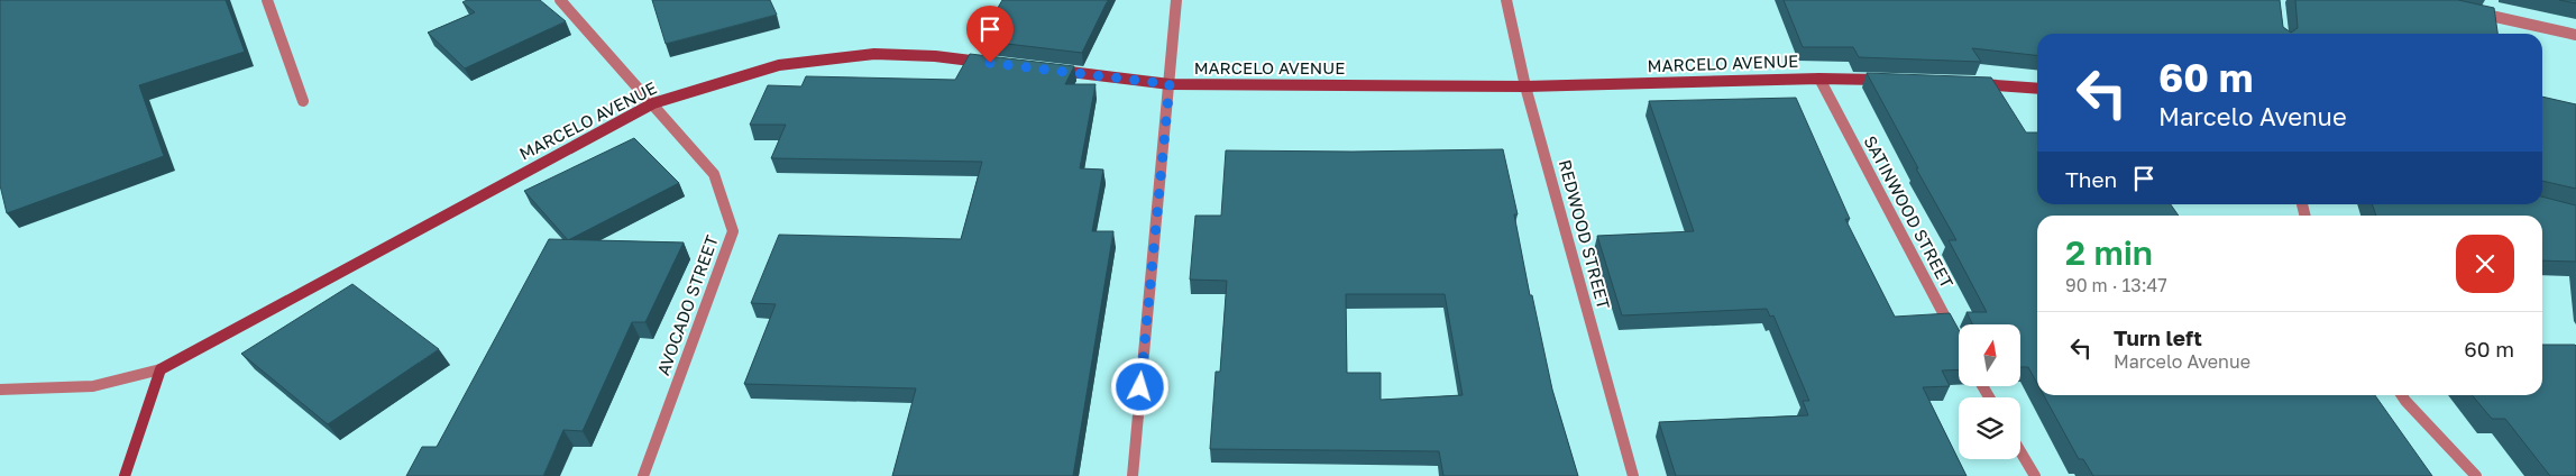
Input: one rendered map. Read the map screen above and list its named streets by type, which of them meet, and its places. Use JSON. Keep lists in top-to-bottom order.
{
  "streets": {
    "street": [
      "MARCELO AVENUE",
      "SATINWOOD STREET",
      "REDWOOD STREET",
      "AVOCADO STREET"
    ]
  },
  "crossings": [
    ["MARCELO AVENUE", "SATINWOOD STREET"],
    ["MARCELO AVENUE", "REDWOOD STREET"],
    ["MARCELO AVENUE", "AVOCADO STREET"]
  ],
  "north": "top",
  "page": {
    "turn": ["60 m", "Marcelo Avenue"],
    "then": "Then",
    "heading": ["2 min", "90 m · 13:47"],
    "list": [
      {
        "name": "Turn left",
        "note": "Marcelo Avenue",
        "value": "60 m"
      }
    ]
  }
}
